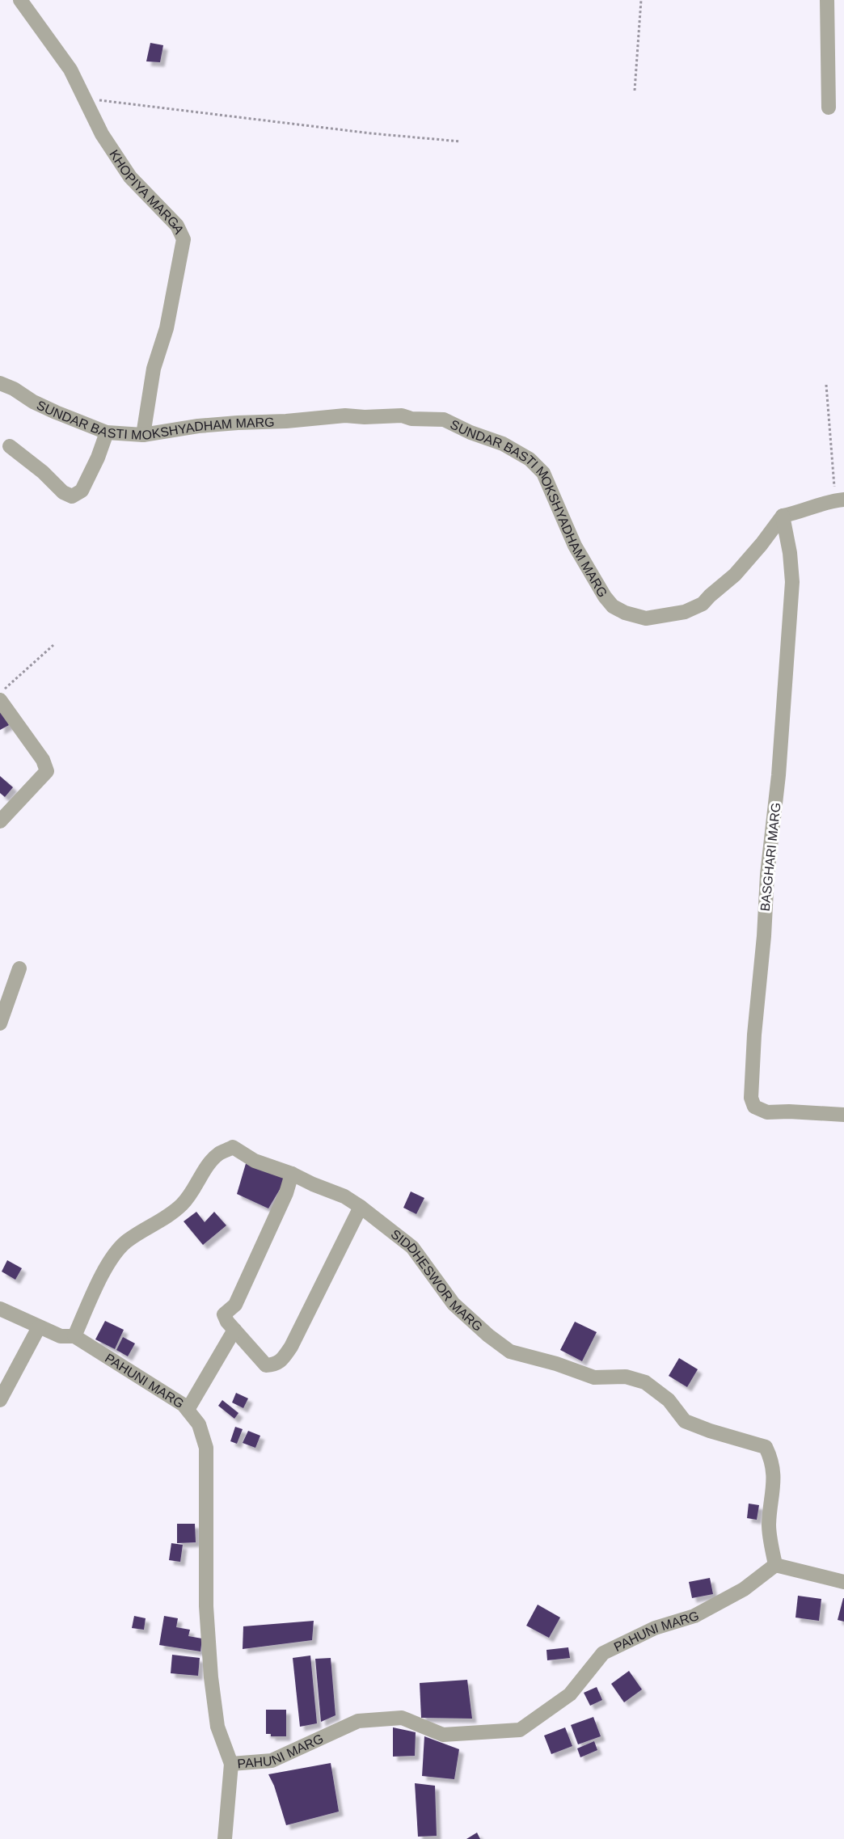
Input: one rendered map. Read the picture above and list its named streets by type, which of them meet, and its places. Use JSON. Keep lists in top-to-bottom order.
{
  "streets": {
    "street": [
      "KHOPIYA MARGA",
      "SUNDAR BASTI MOKSHYADHAM MARG",
      "BASGHARI MARG",
      "SIDDHESWOR MARG",
      "PAHUNI MARG"
    ]
  },
  "crossings": [
    ["KHOPIYA MARGA", "SUNDAR BASTI MOKSHYADHAM MARG"],
    ["SUNDAR BASTI MOKSHYADHAM MARG", "BASGHARI MARG"],
    ["SIDDHESWOR MARG", "PAHUNI MARG"]
  ]
}
